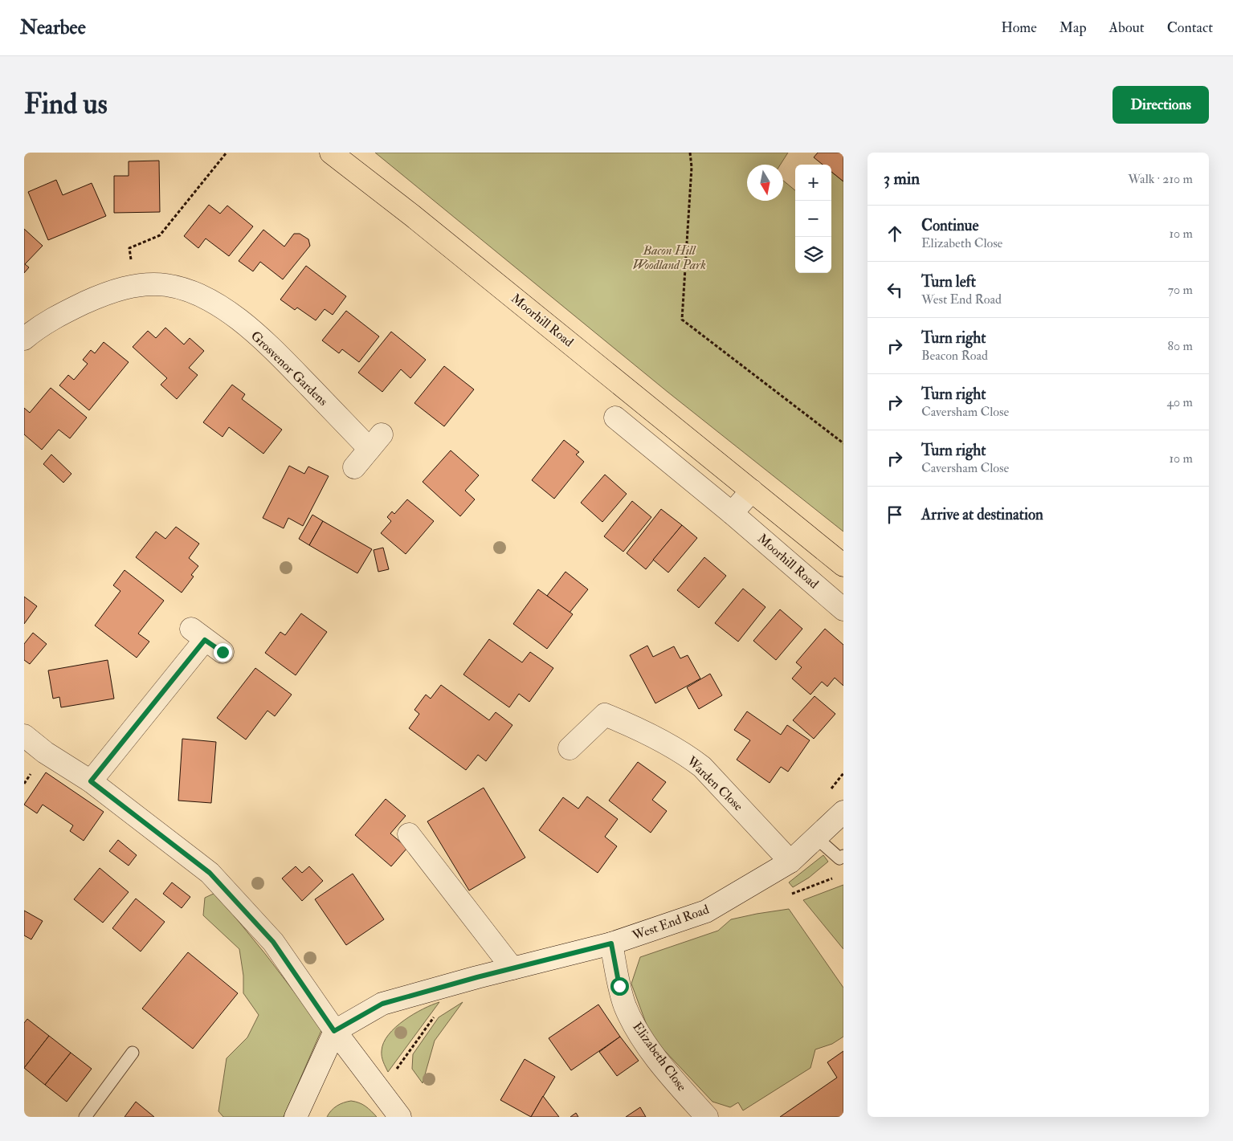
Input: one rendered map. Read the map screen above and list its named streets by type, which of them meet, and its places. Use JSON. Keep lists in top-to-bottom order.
{
  "streets": {
    "main road": ["Moorhill Road"],
    "street": [
      "Grosvenor Gardens",
      "Warden Close",
      "West End Road",
      "Elizabeth Close"
    ]
  },
  "crossings": [
    ["Warden Close", "West End Road"],
    ["West End Road", "Elizabeth Close"]
  ],
  "parks": ["Bacon Hill Woodland Park"],
  "north": "bottom",
  "page": {
    "header": "Nearbee",
    "nav": [
      "Home",
      "Map",
      "About",
      "Contact"
    ],
    "buttons": "Directions",
    "title": "Find us",
    "heading": ["3 min", "Walk · 210 m"],
    "map_buttons": ["+", "−"],
    "list": [
      ["Continue", "Elizabeth Close", "10 m"],
      ["Turn left", "West End Road", "70 m"],
      ["Turn right", "Beacon Road", "80 m"],
      ["Turn right", "Caversham Close", "40 m"],
      ["Turn right", "Caversham Close", "10 m"],
      "Arrive at destination"
    ]
  }
}
